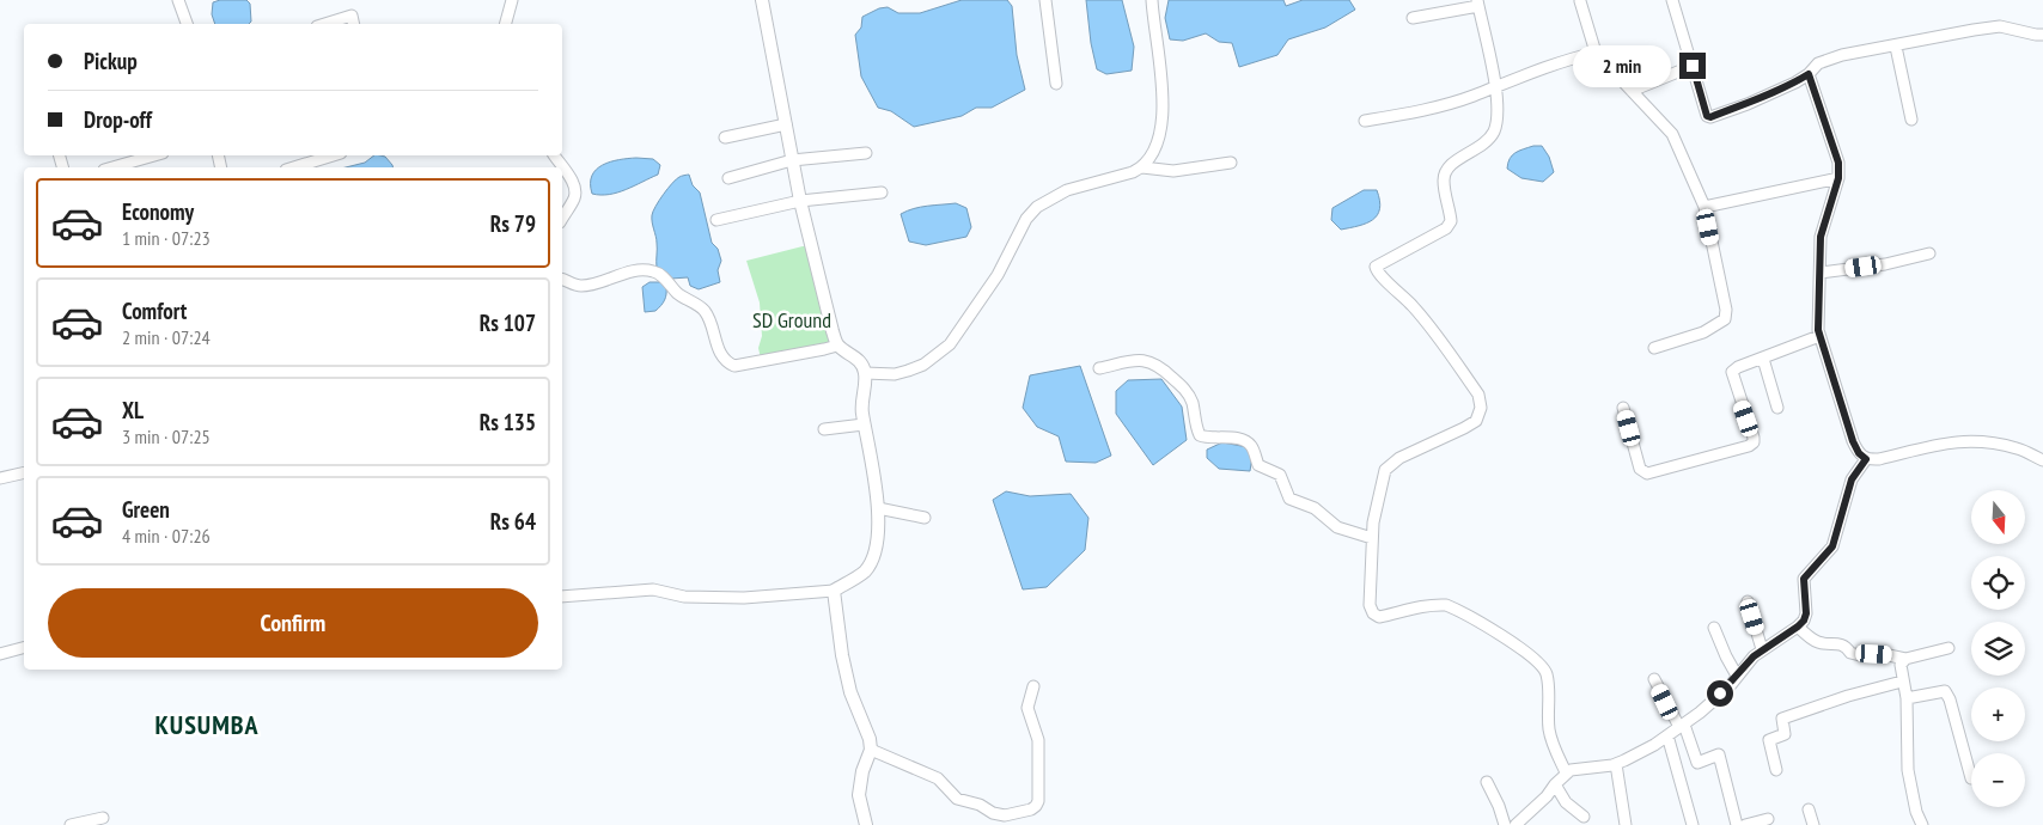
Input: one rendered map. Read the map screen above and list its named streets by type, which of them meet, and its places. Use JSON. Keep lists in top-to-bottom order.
{
  "districts": ["KUSUMBA"],
  "parks": ["SD Ground"],
  "north": "bottom",
  "page": {
    "banner": ["Pickup", "Drop-off"],
    "bubble": "2 min",
    "list": [
      {
        "name": "Economy",
        "note": "1 min · 07:23",
        "value": "Rs 79"
      },
      {
        "name": "Comfort",
        "note": "2 min · 07:24",
        "value": "Rs 107"
      },
      {
        "name": "XL",
        "note": "3 min · 07:25",
        "value": "Rs 135"
      },
      {
        "name": "Green",
        "note": "4 min · 07:26",
        "value": "Rs 64"
      }
    ],
    "map_buttons": ["+", "−"],
    "buttons": "Confirm"
  }
}
